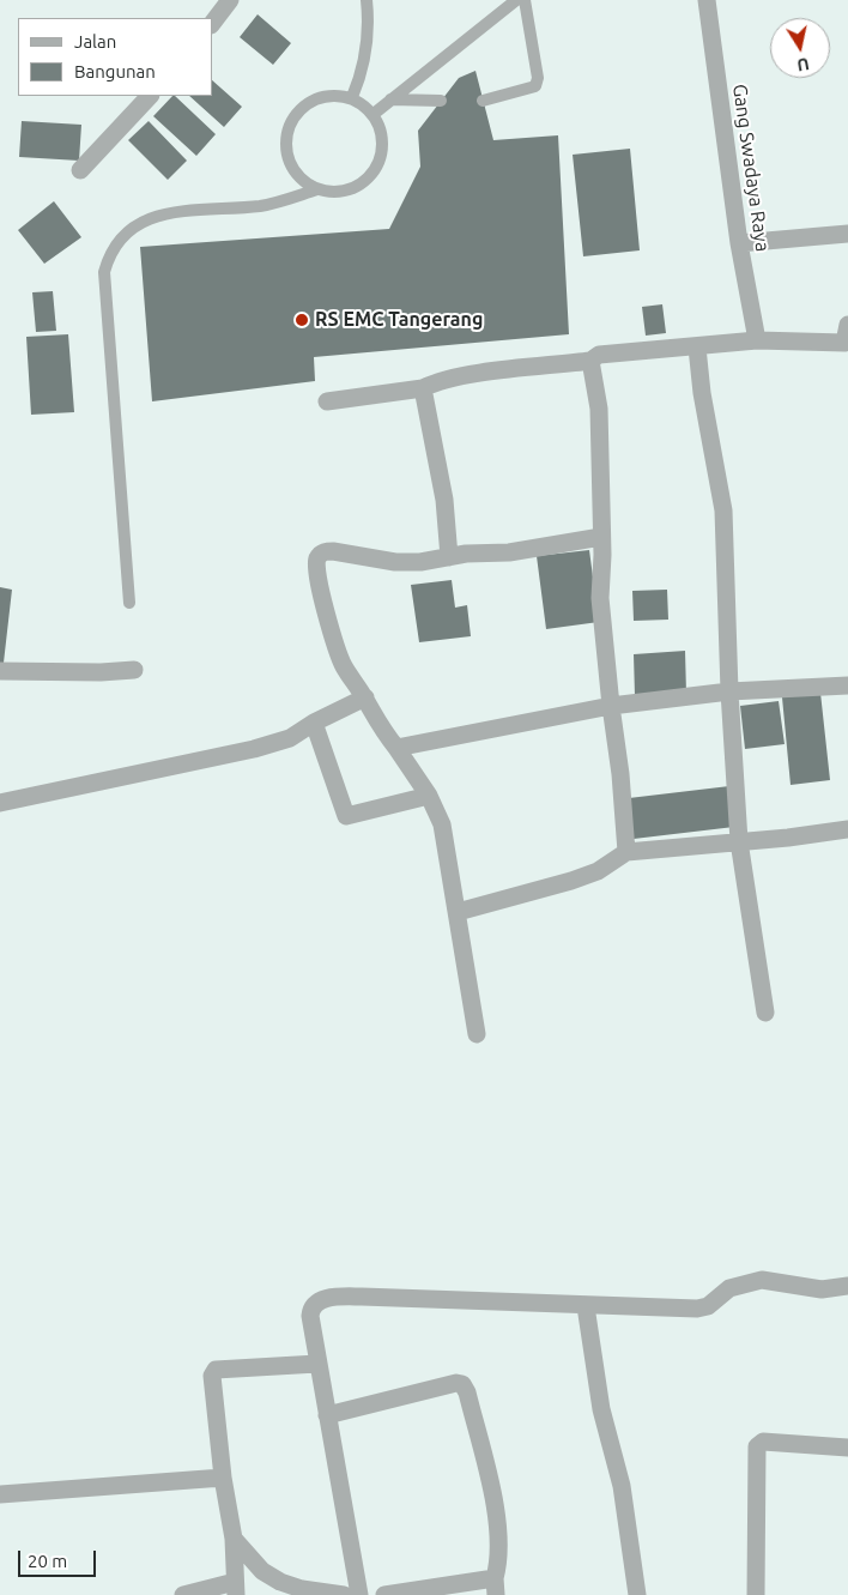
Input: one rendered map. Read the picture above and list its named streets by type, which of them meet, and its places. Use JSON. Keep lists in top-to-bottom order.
{
  "streets": {
    "street": ["Gang Swadaya Raya"]
  },
  "places": ["RS EMC Tangerang"],
  "legend": ["Jalan", "Bangunan"],
  "scale_bar": "20 m",
  "north": "bottom"
}
